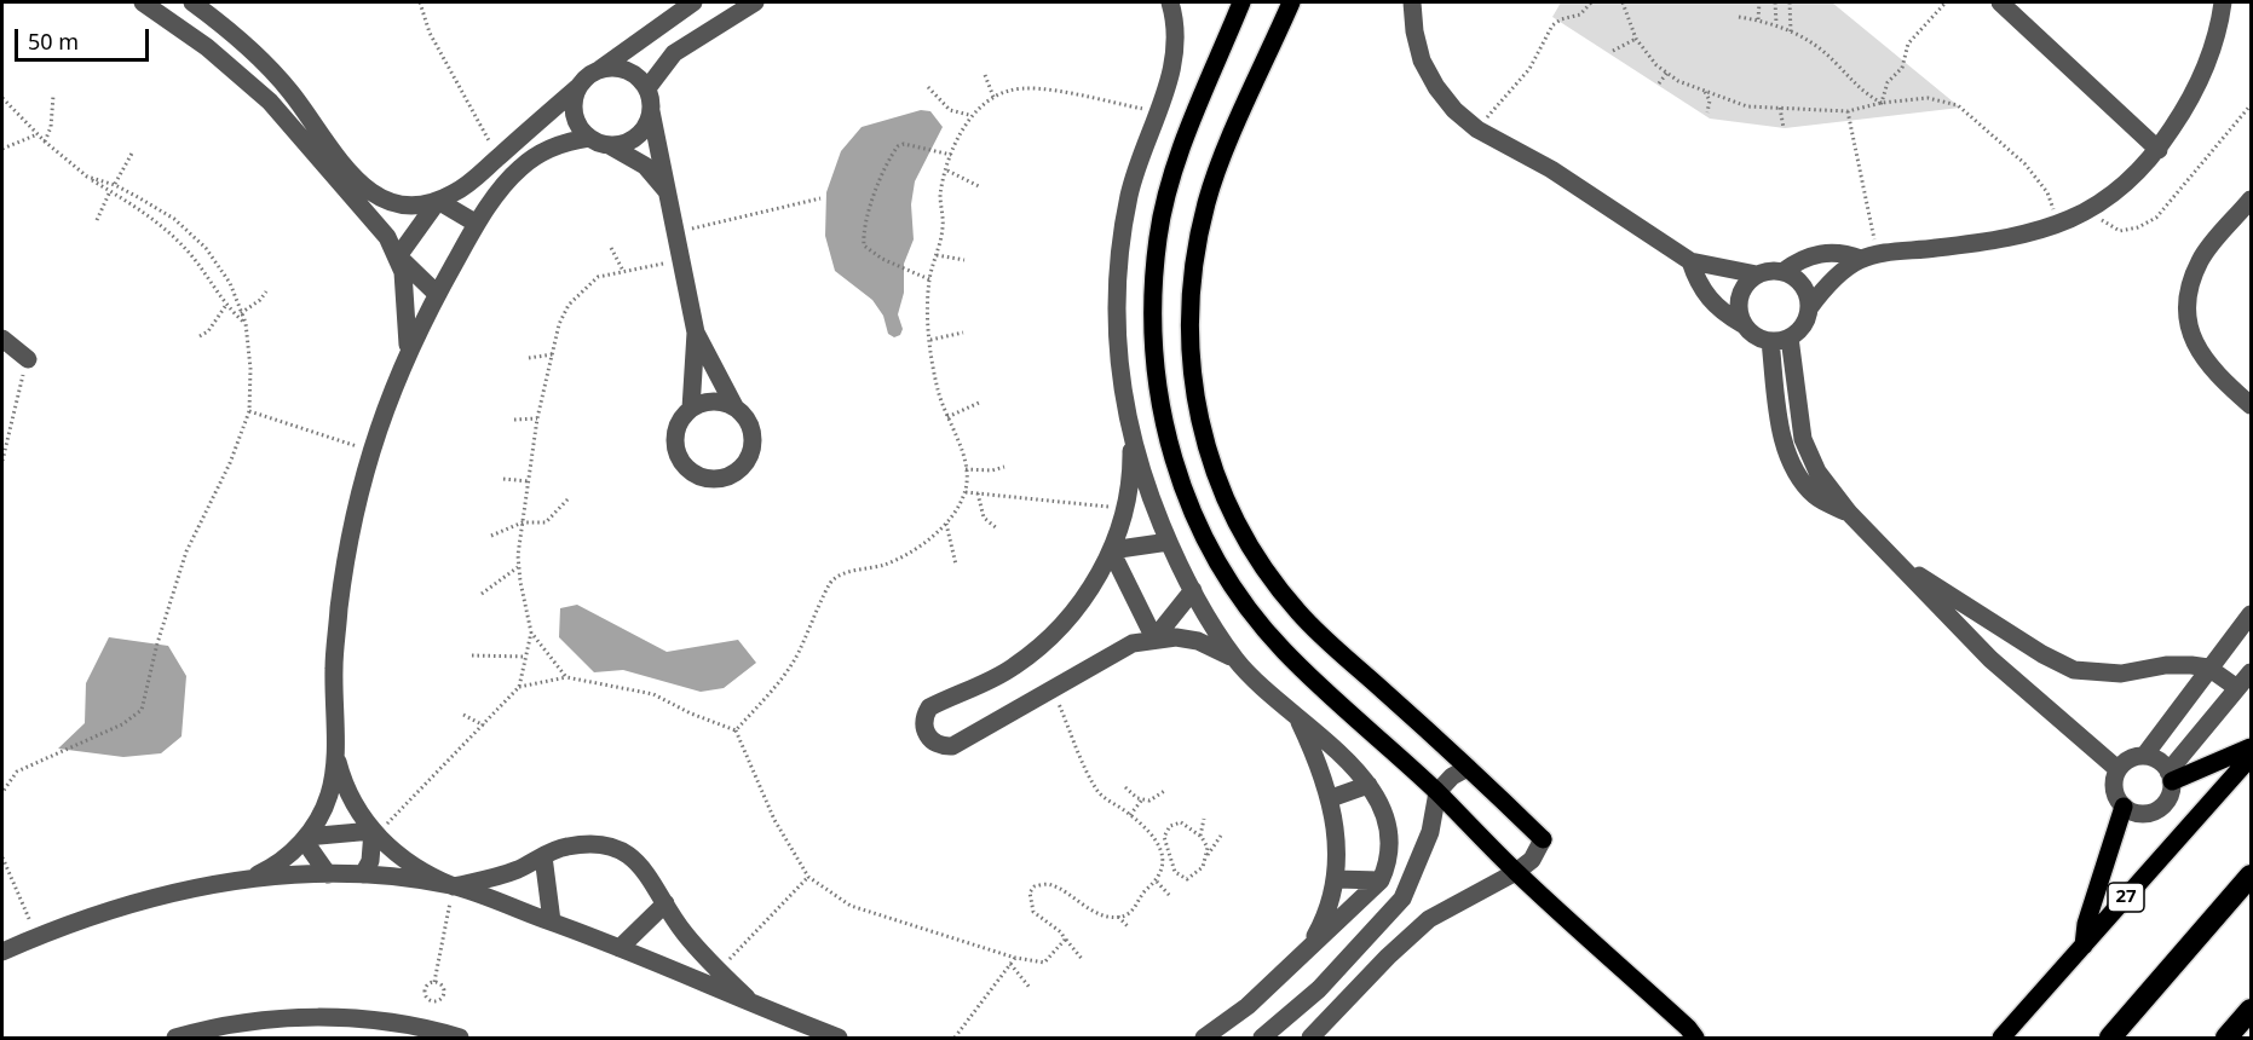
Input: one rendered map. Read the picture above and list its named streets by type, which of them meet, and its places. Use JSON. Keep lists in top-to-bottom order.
{
  "streets": {
    "main road": ["27"]
  },
  "scale_bar": "50 m"
}
